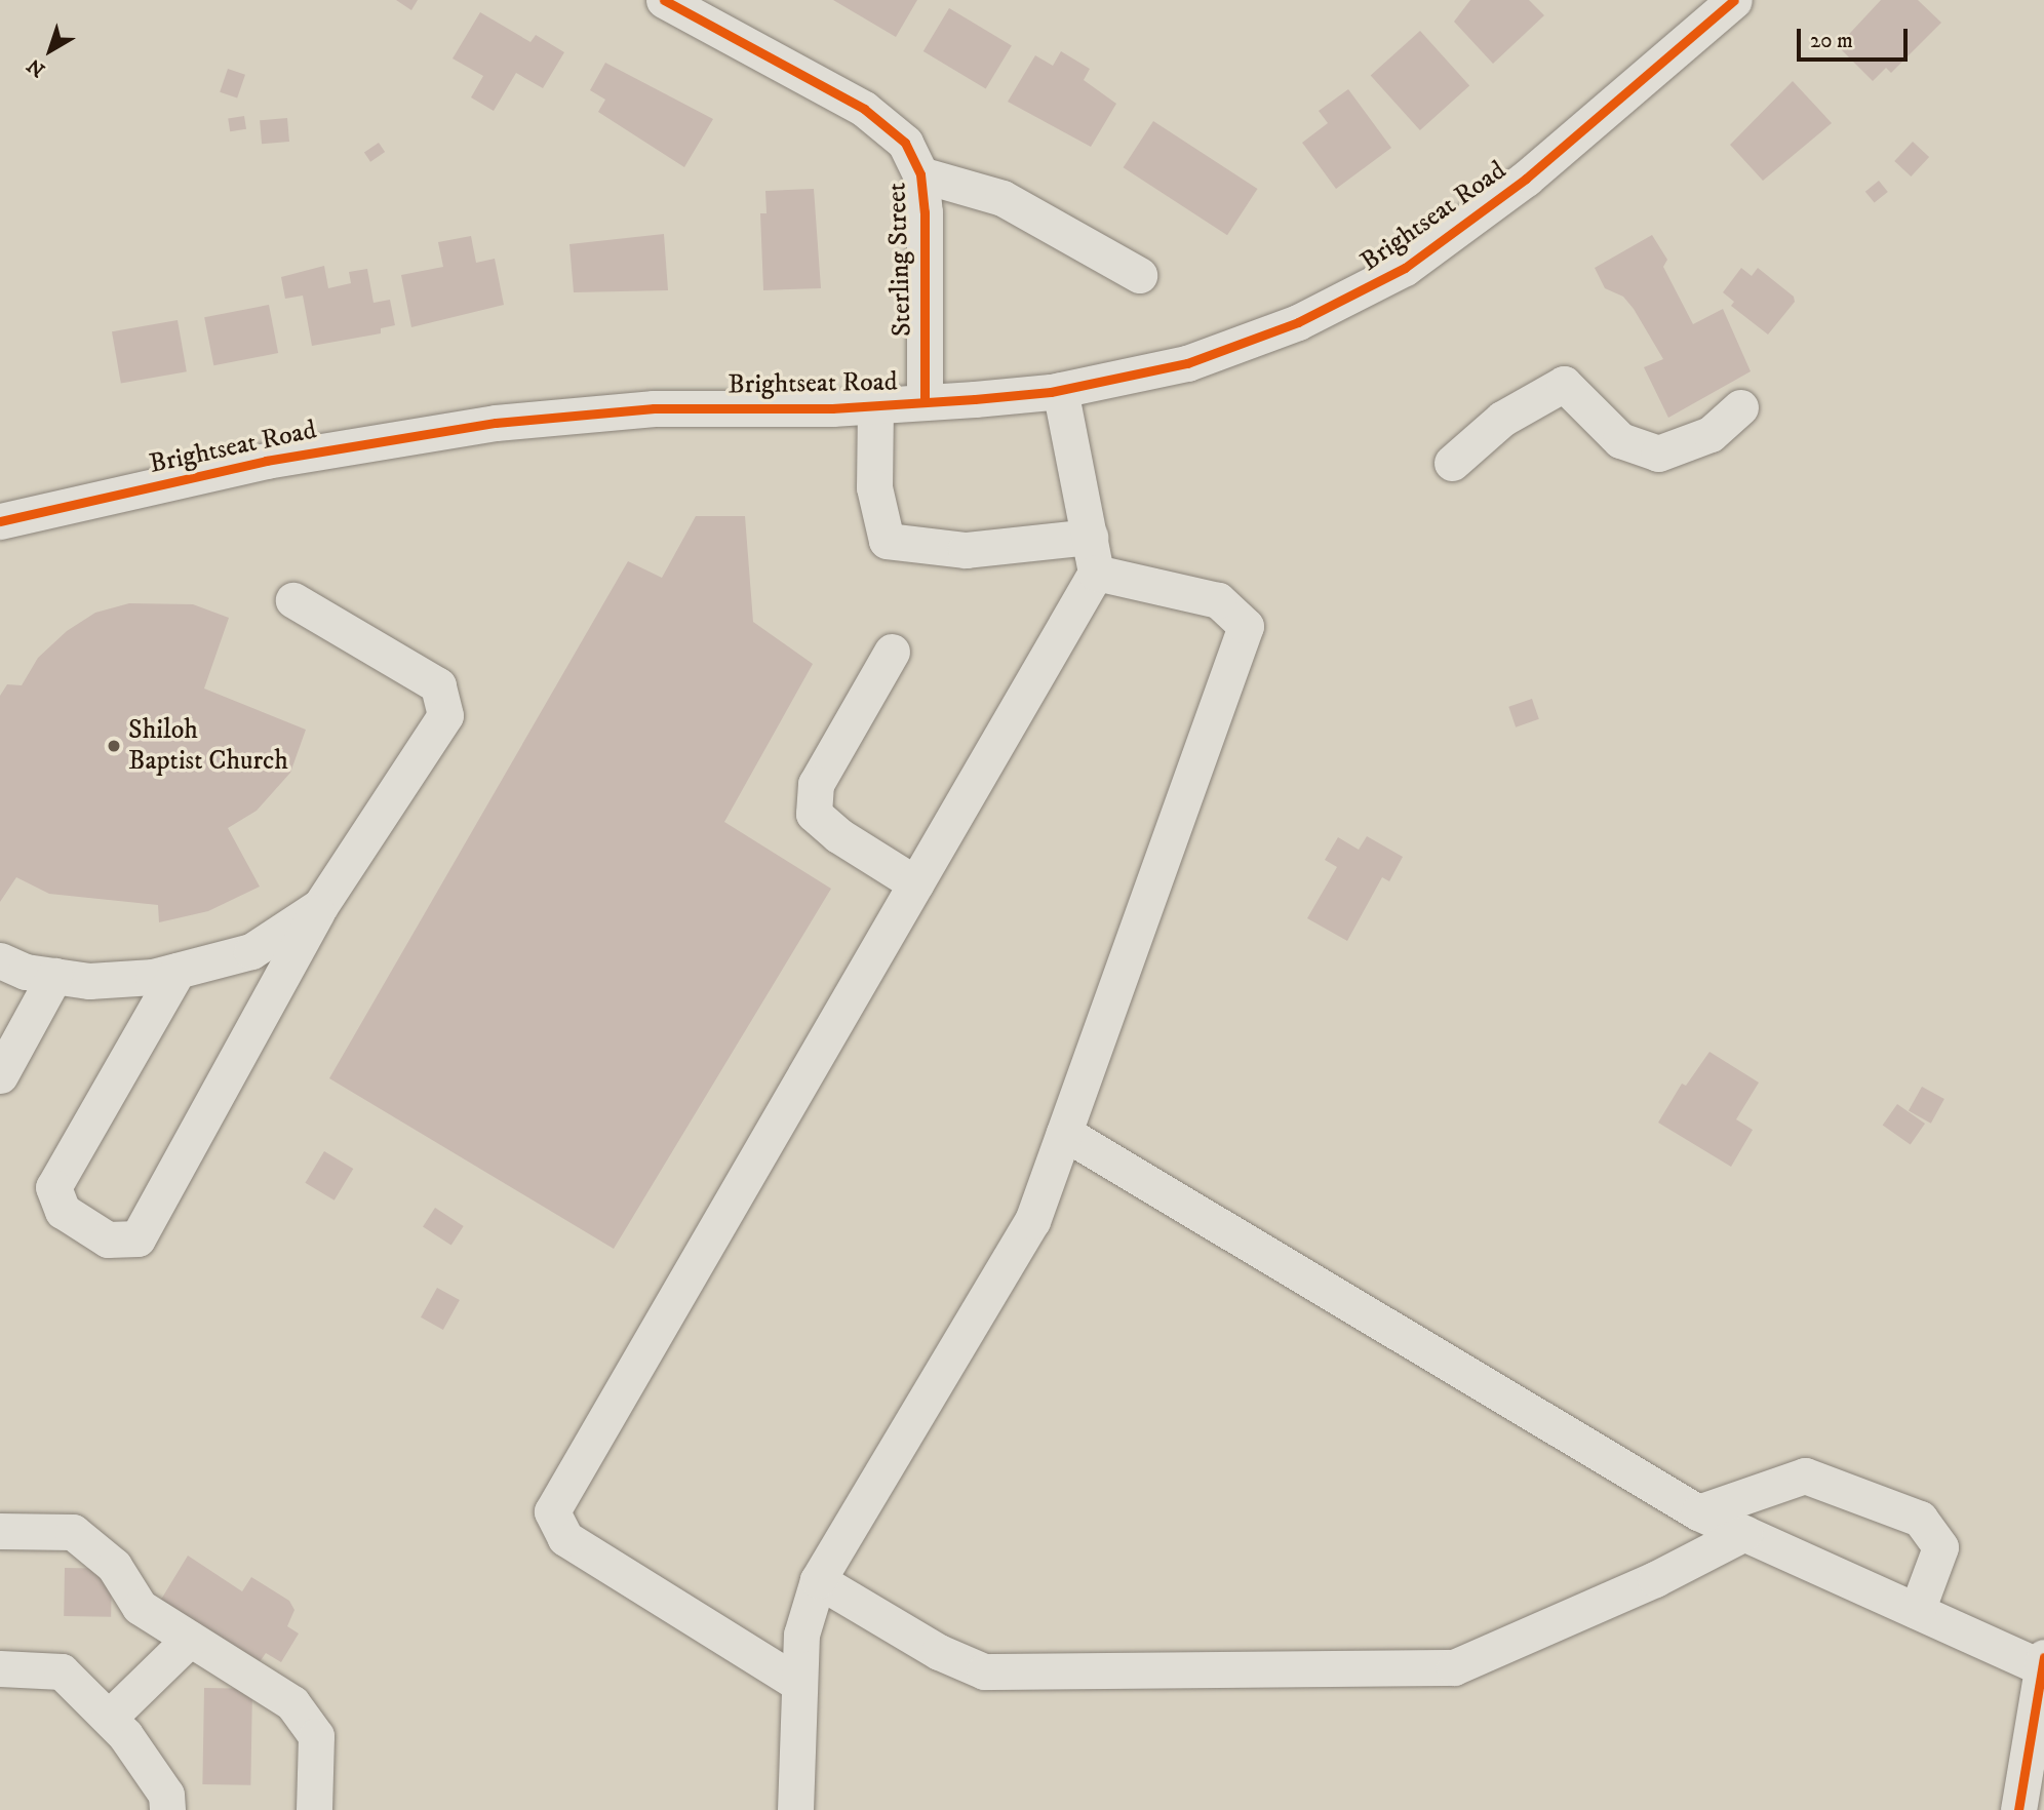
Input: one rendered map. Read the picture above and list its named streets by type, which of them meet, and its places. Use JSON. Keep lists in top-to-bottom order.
{
  "streets": {
    "street": ["Brightseat Road", "Sterling Street"]
  },
  "crossings": [
    ["Brightseat Road", "Sterling Street"]
  ],
  "places": ["Shiloh Baptist Church"],
  "scale_bar": "20 m",
  "north": "bottom left"
}
